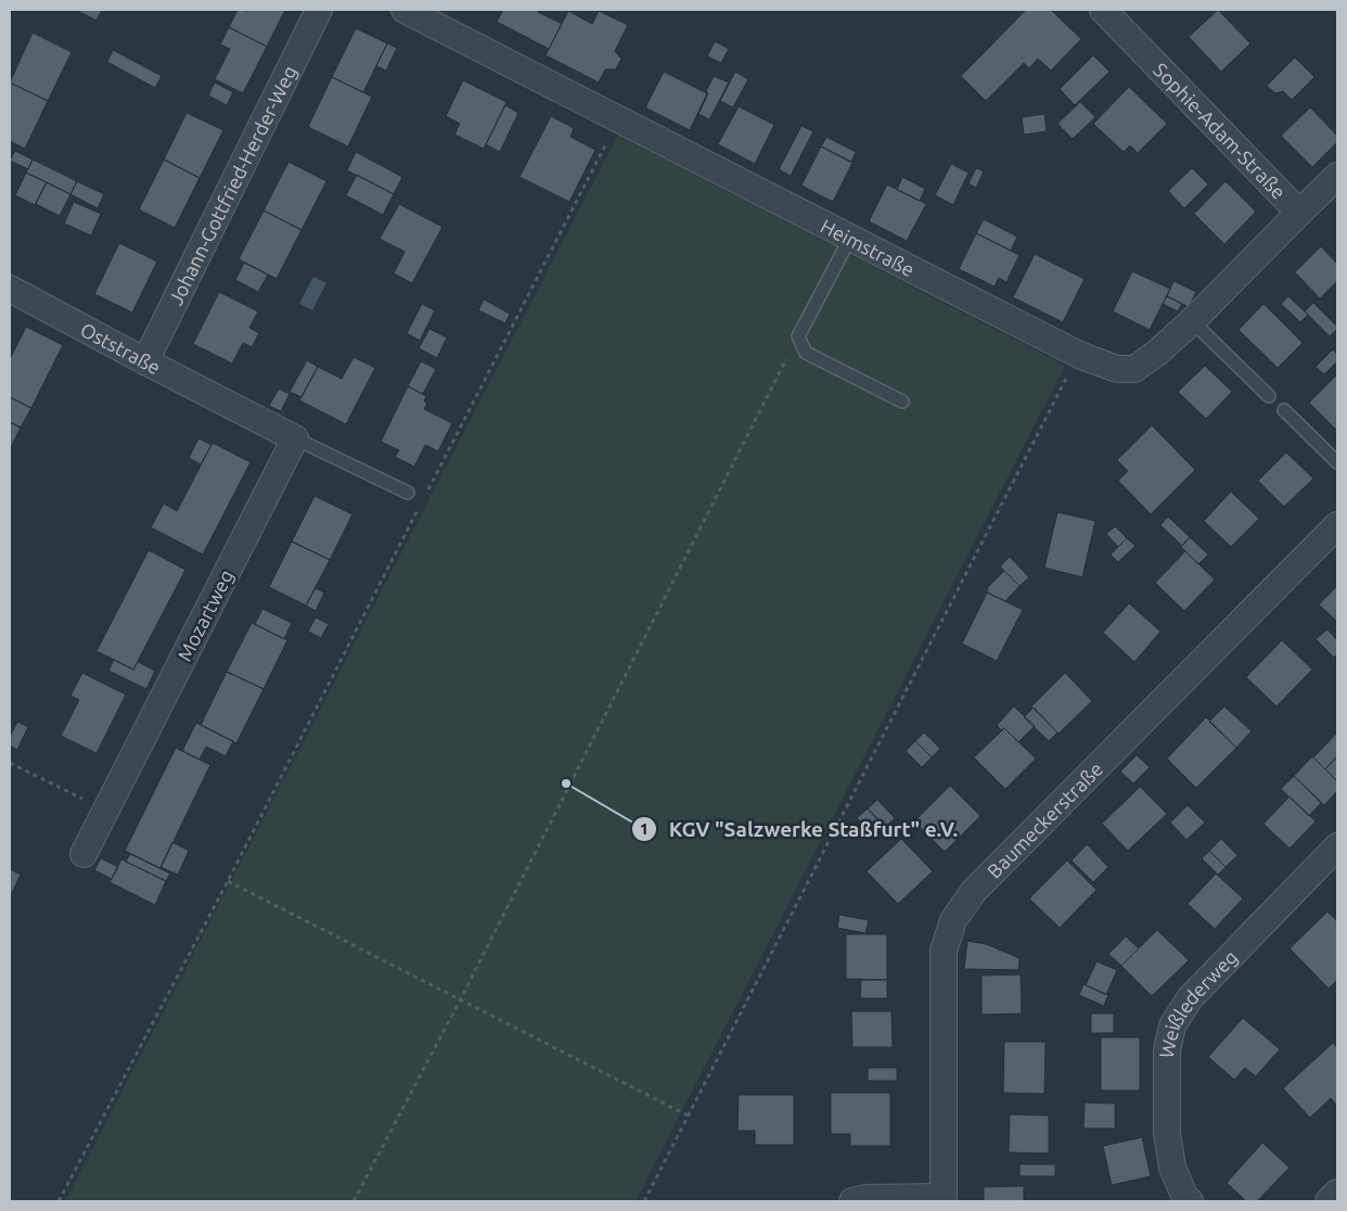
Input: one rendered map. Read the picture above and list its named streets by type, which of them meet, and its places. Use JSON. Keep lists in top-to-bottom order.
{
  "streets": {
    "street": [
      "Sophie-Adam-Straße",
      "Johann-Gottfried-Herder-Weg",
      "Heimstraße",
      "Oststraße",
      "Mozartweg",
      "Baumeckerstraße",
      "Weißlederweg"
    ]
  },
  "crossings": [
    ["Sophie-Adam-Straße", "Heimstraße"],
    ["Johann-Gottfried-Herder-Weg", "Oststraße"],
    ["Oststraße", "Mozartweg"]
  ],
  "places": ["KGV \"Salzwerke Staßfurt\" e.V."]
}
